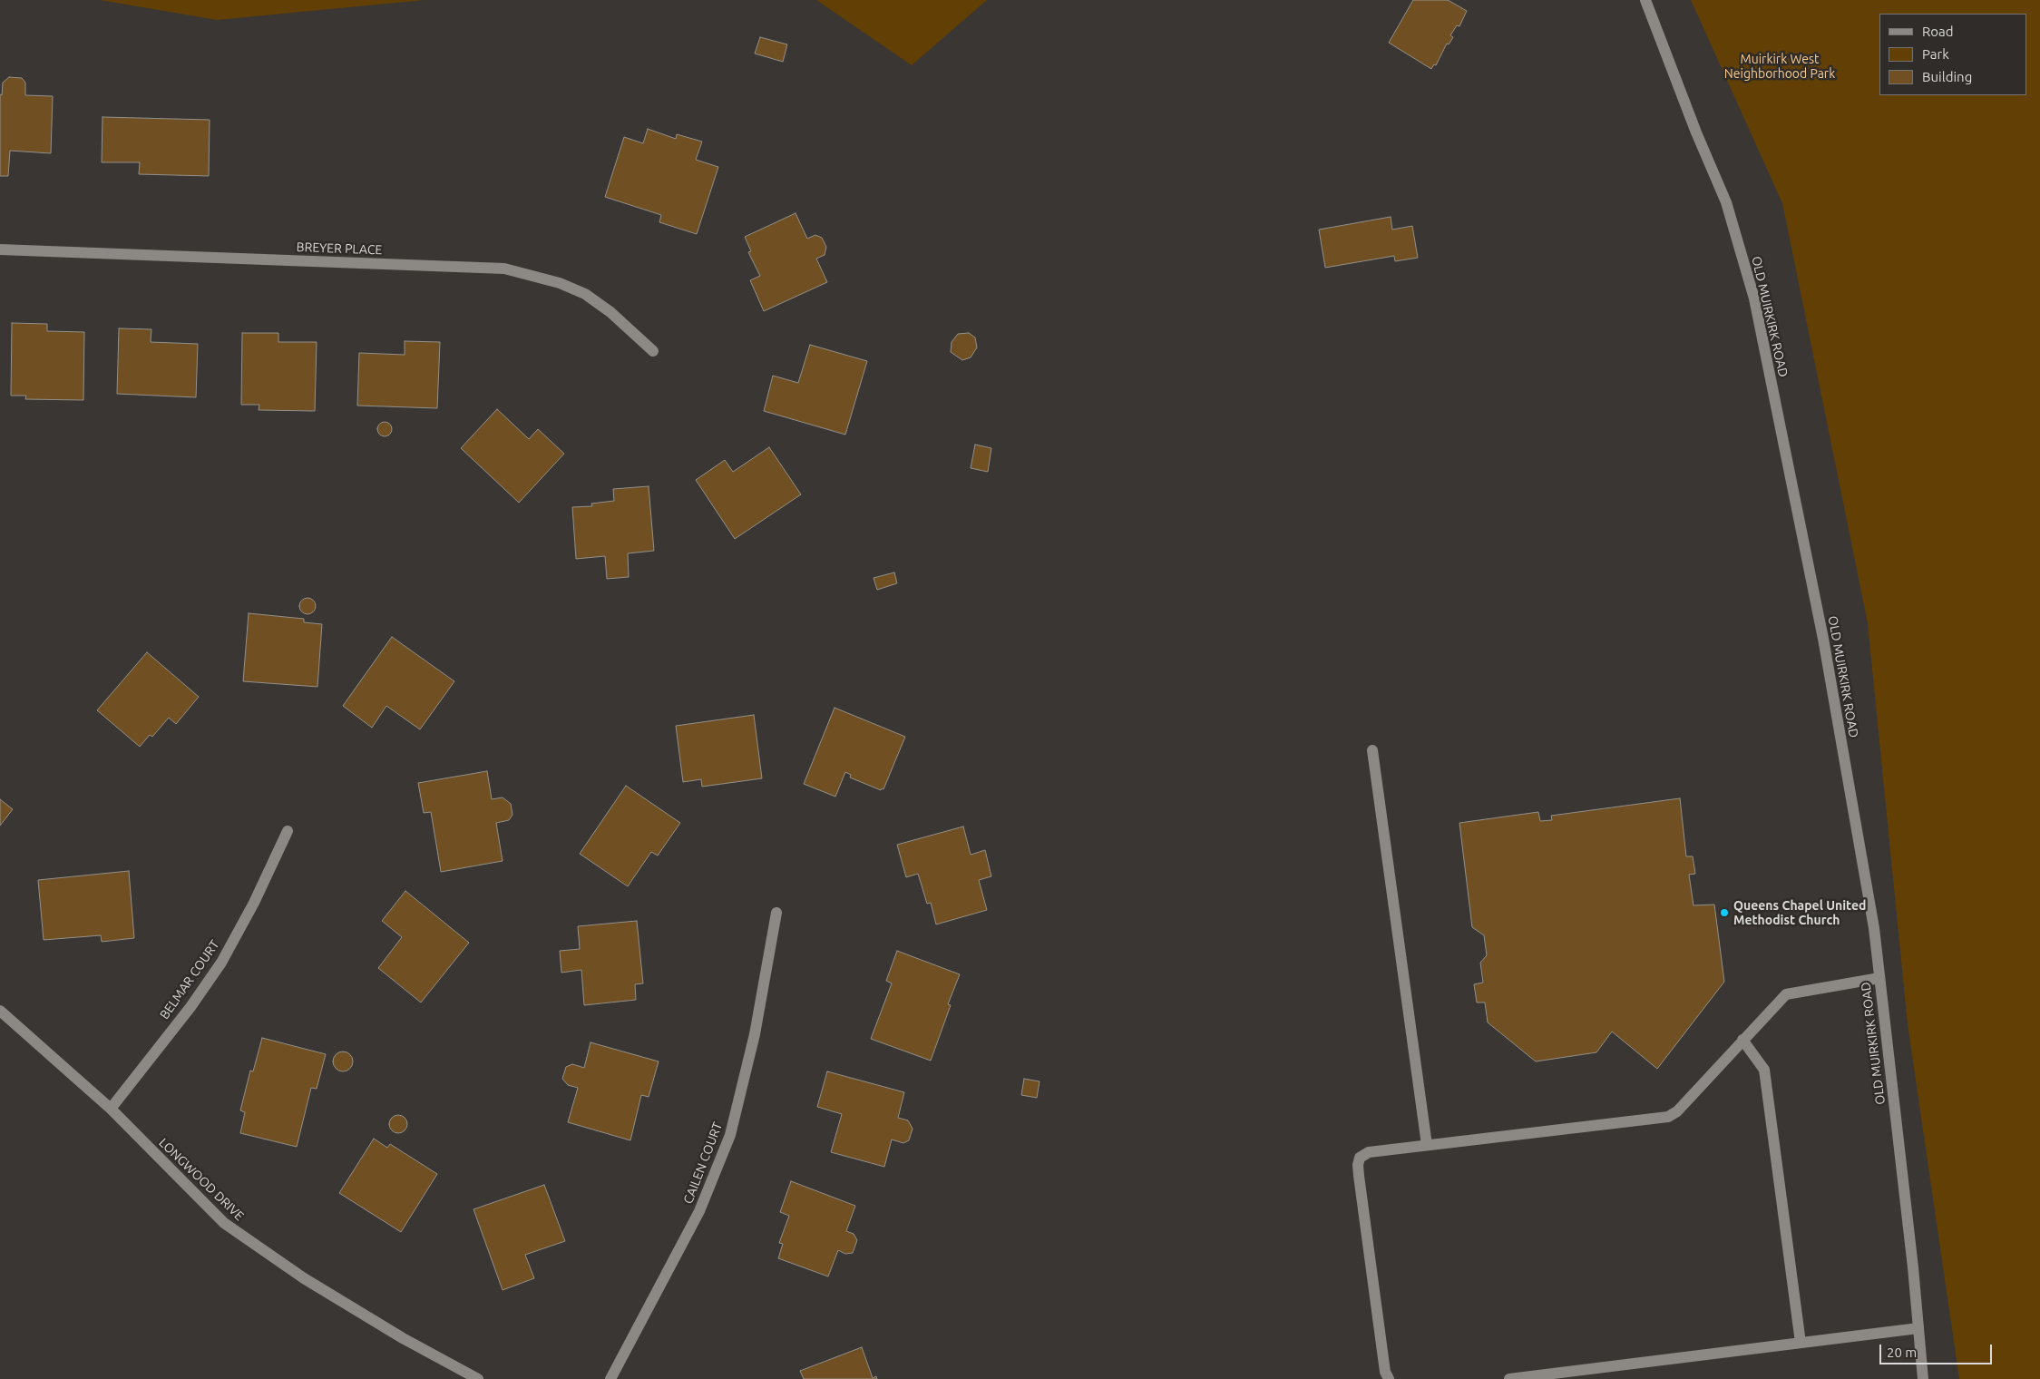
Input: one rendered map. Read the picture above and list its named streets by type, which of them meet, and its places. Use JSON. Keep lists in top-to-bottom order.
{
  "streets": {
    "street": [
      "BREYER PLACE",
      "OLD MUIRKIRK ROAD",
      "BELMAR COURT",
      "CAILEN COURT",
      "LONGWOOD DRIVE"
    ]
  },
  "crossings": [
    ["BELMAR COURT", "LONGWOOD DRIVE"]
  ],
  "parks": ["Muirkirk West Neighborhood Park"],
  "places": ["Queens Chapel United Methodist Church"],
  "legend": ["Road", "Park", "Building"],
  "scale_bar": "20 m"
}
